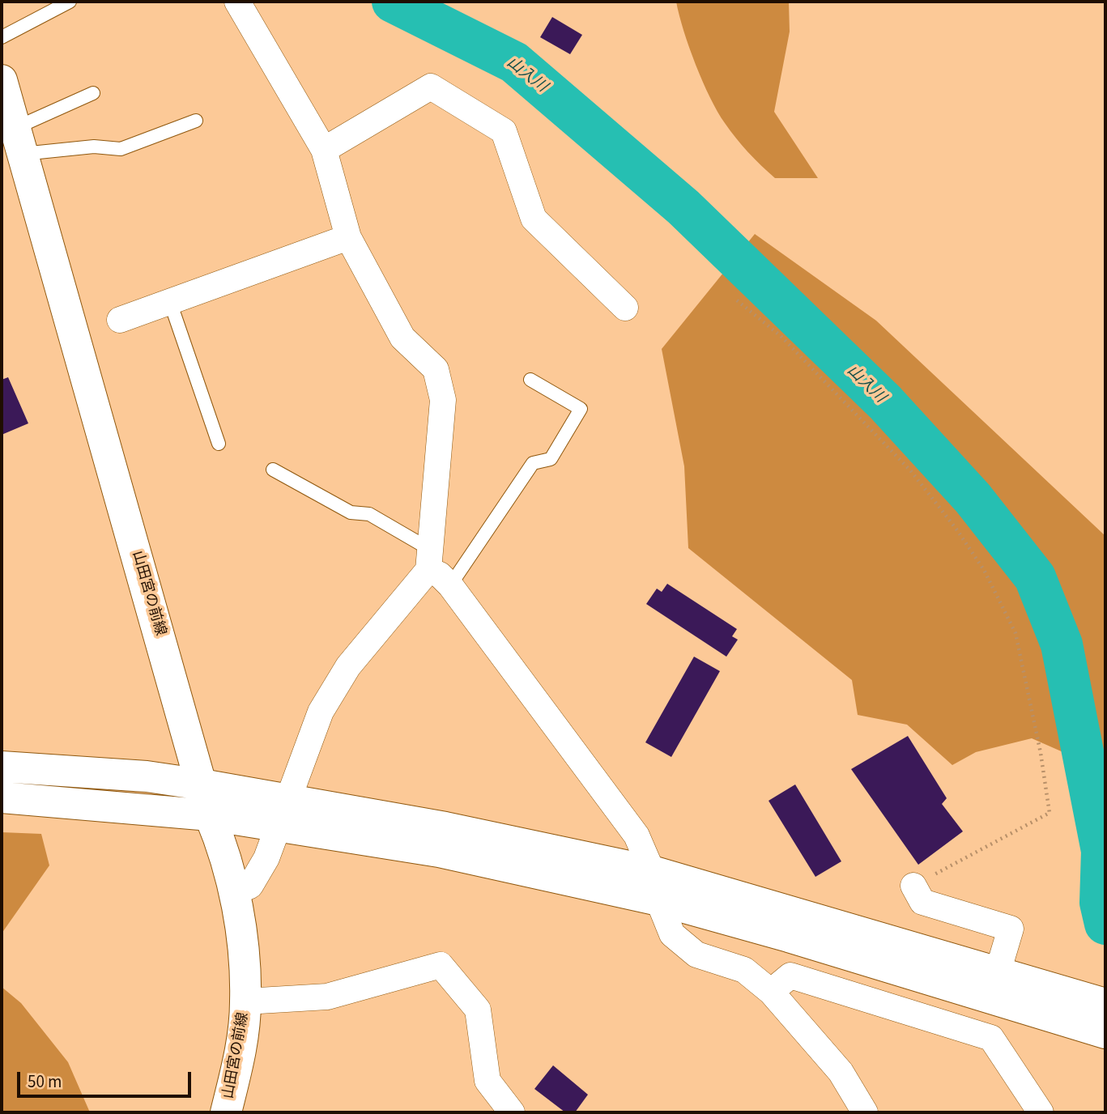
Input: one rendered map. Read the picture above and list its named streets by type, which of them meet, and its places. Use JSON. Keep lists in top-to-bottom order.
{
  "streets": {
    "street": ["山田宮の前線"]
  },
  "water": ["山入川"],
  "scale_bar": "50 m"
}
